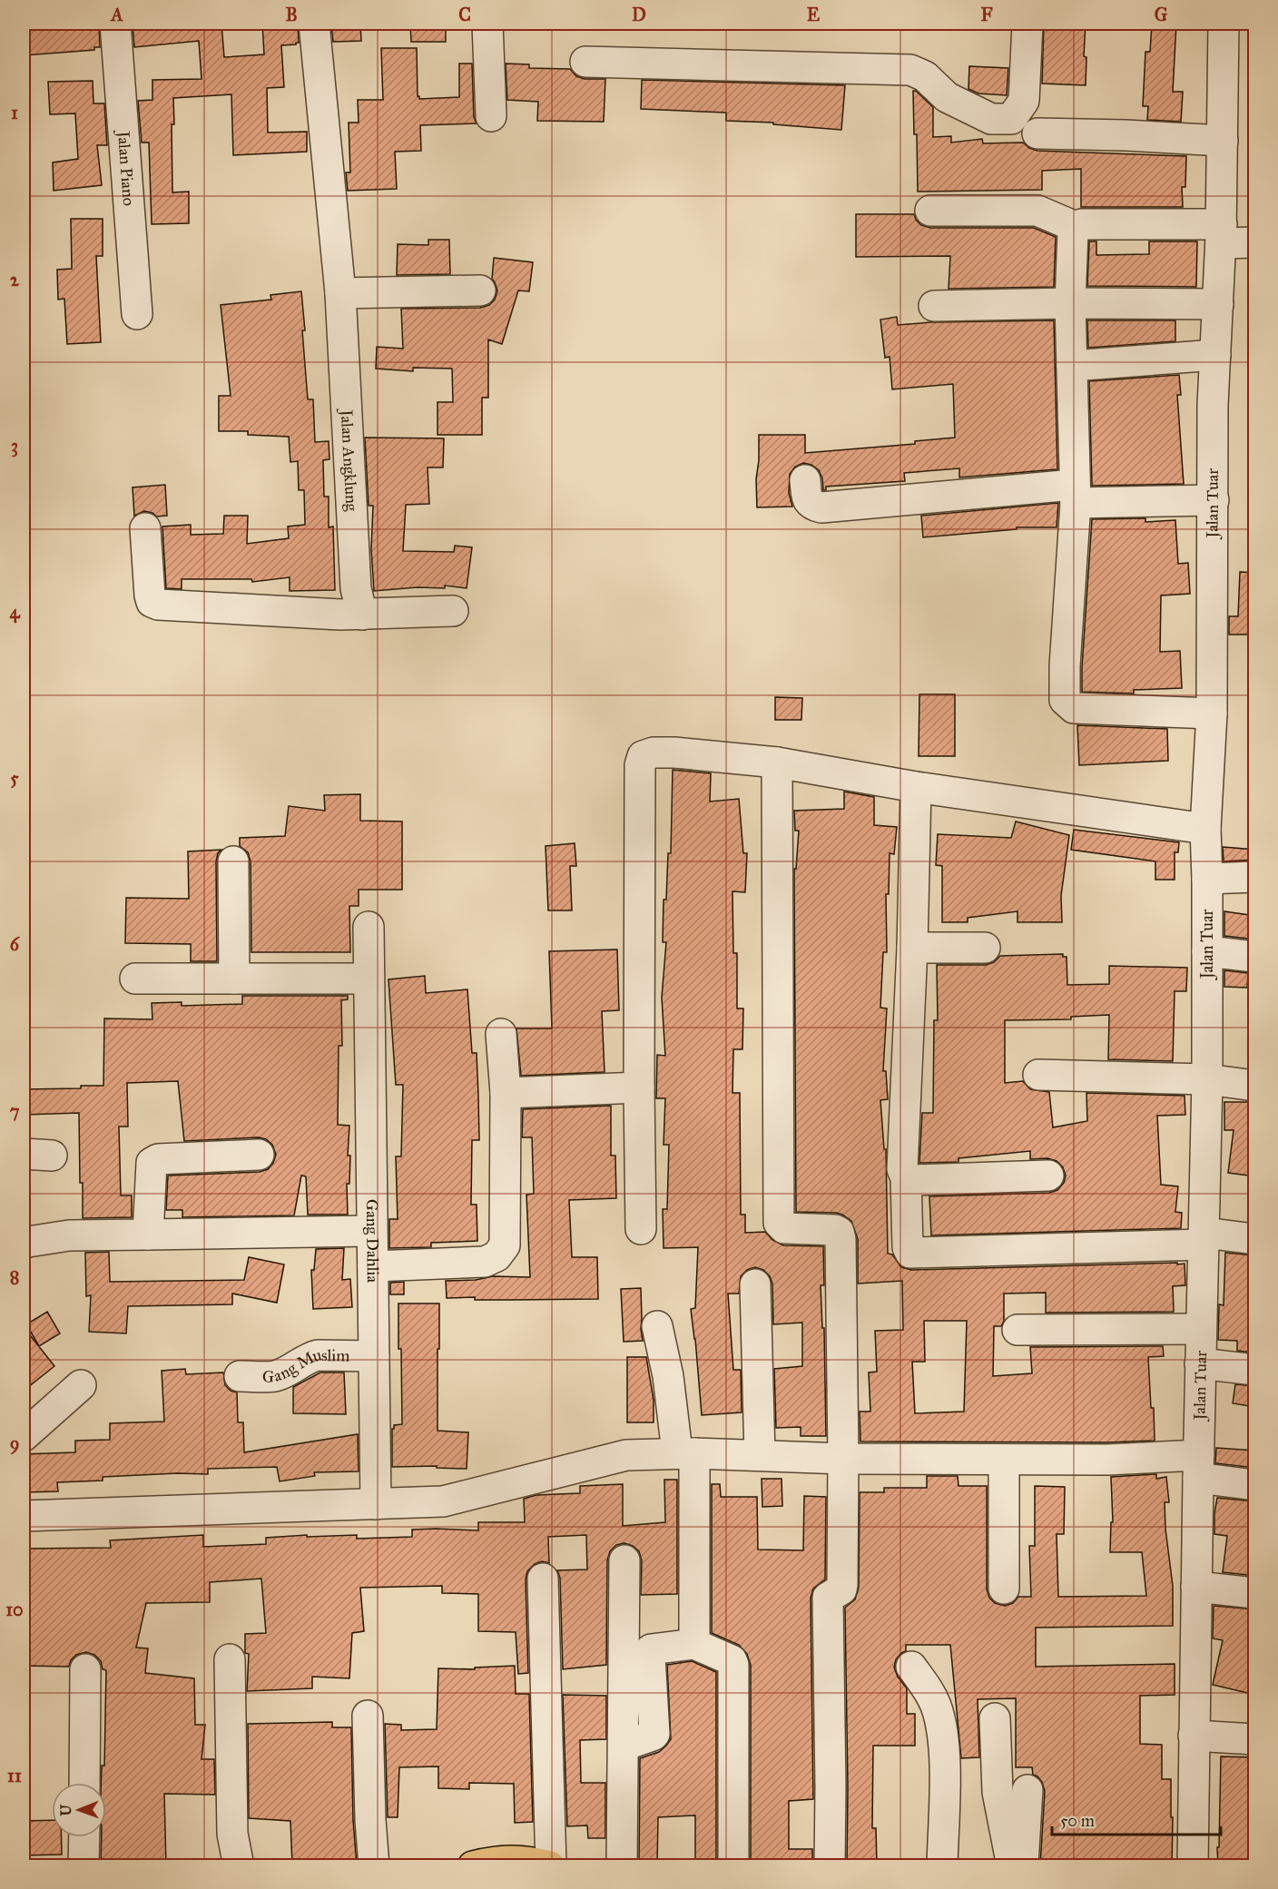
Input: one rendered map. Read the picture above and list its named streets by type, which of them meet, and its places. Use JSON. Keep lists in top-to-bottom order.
{
  "streets": {
    "street": [
      "Jalan Piano",
      "Jalan Angklung",
      "Jalan Tuar",
      "Gang Dahlia",
      "Gang Muslim"
    ]
  },
  "crossings": [
    ["Gang Dahlia", "Gang Muslim"]
  ],
  "scale_bar": "50 m",
  "north": "left",
  "grid": {
    "columns": [
      "A",
      "B",
      "C",
      "D",
      "E",
      "F",
      "G"
    ],
    "rows": [
      "1",
      "2",
      "3",
      "4",
      "5",
      "6",
      "7",
      "8",
      "9",
      "10",
      "11"
    ]
  }
}
